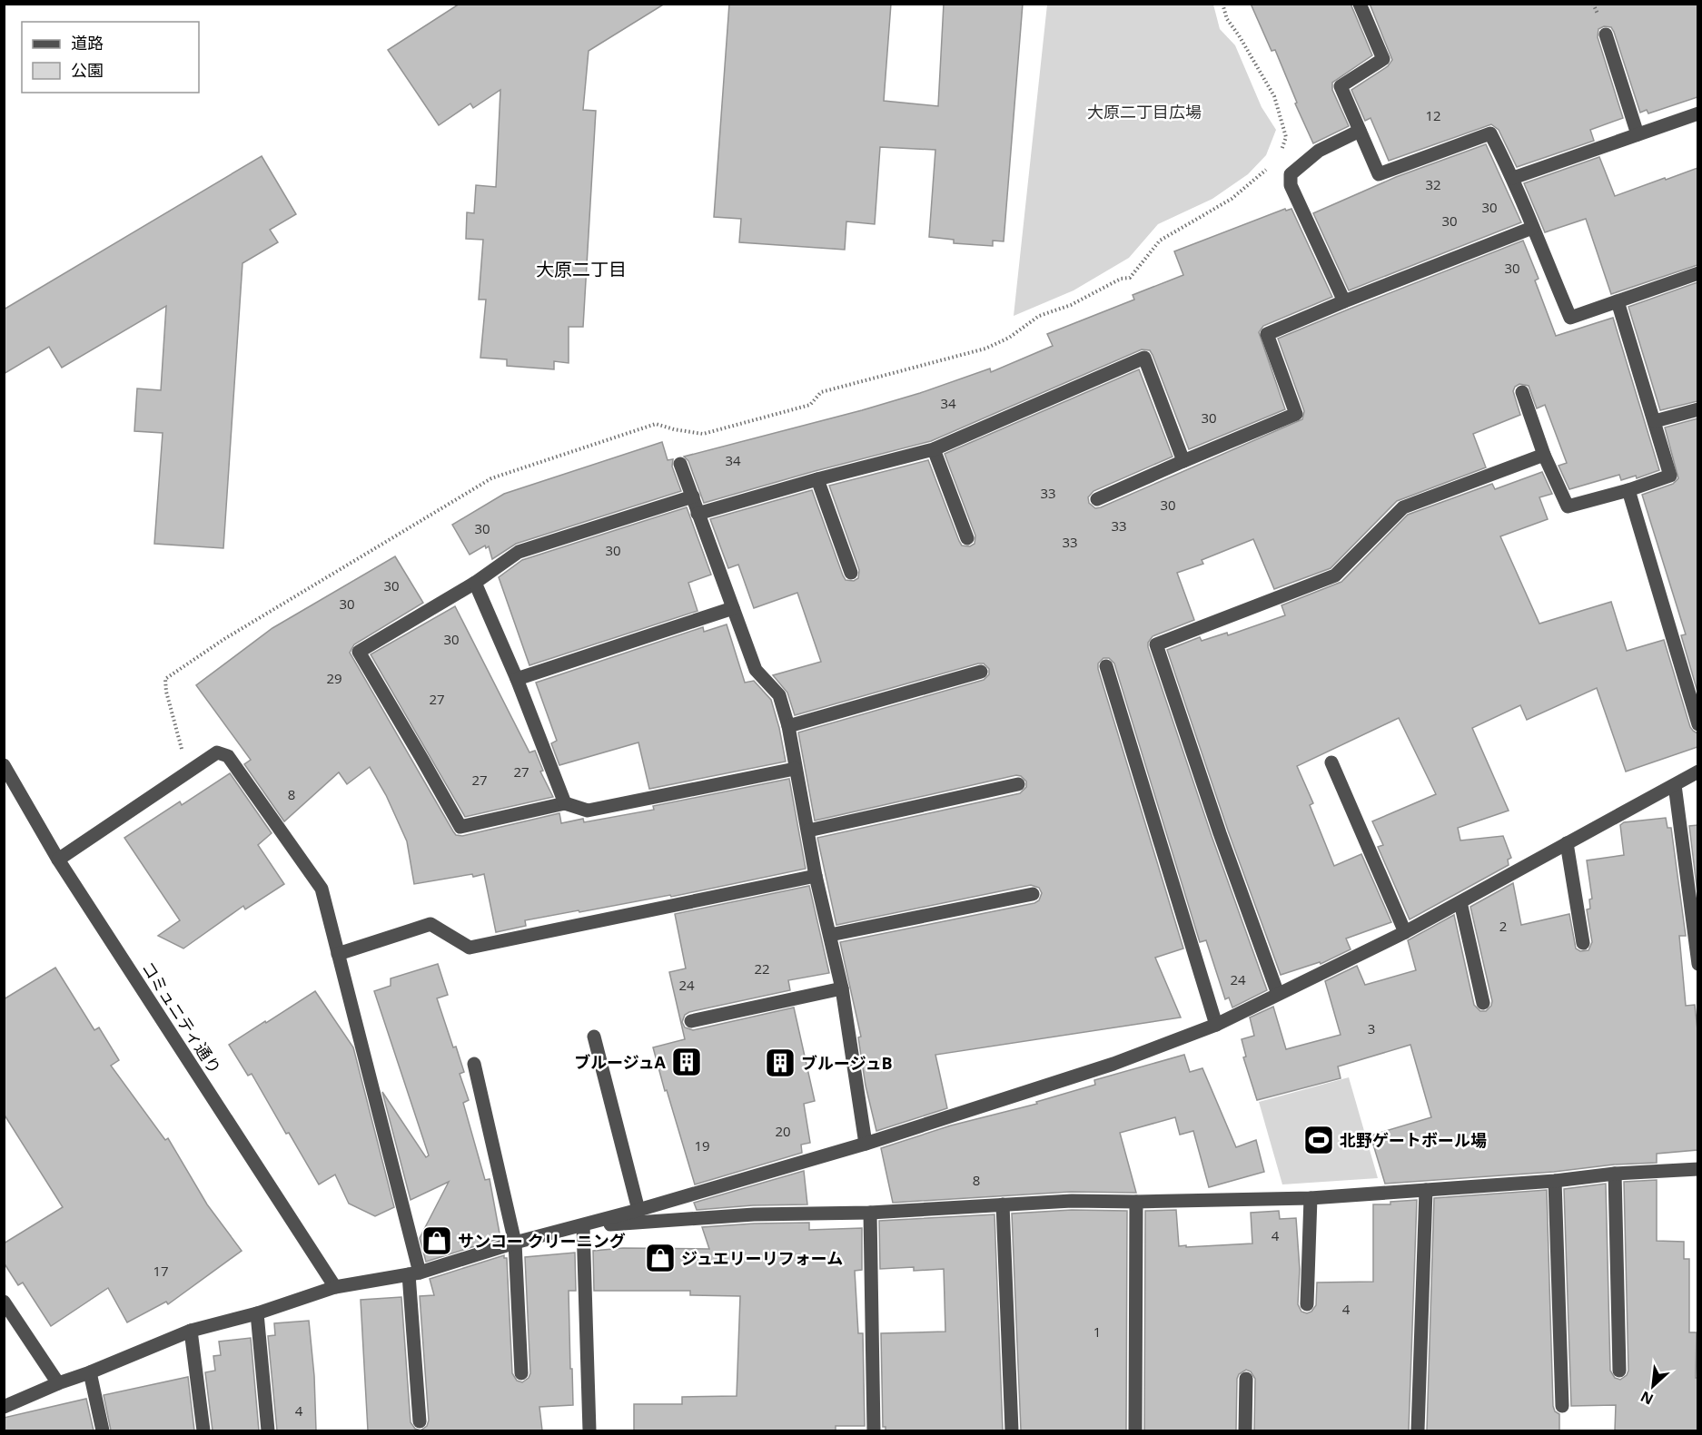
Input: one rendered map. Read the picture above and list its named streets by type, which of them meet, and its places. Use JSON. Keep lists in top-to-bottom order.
{
  "streets": {
    "street": ["コミュニティ通り"]
  },
  "districts": ["大原二丁目"],
  "parks": ["大原二丁目広場"],
  "places": {
    "building": ["ブルージュA", "ブルージュB"],
    "sports": ["北野ゲートボール場"],
    "shop": ["サンコー クリーニング", "ジュエリーリフォーム"]
  },
  "house_numbers": [
    "12",
    "32",
    "30",
    "30",
    "30",
    "34",
    "30",
    "34",
    "33",
    "30",
    "33",
    "30",
    "33",
    "30",
    "30",
    "30",
    "30",
    "29",
    "27",
    "27",
    "27",
    "8",
    "2",
    "22",
    "24",
    "24",
    "3",
    "20",
    "19",
    "8",
    "4",
    "17",
    "4",
    "1",
    "4"
  ],
  "legend": ["道路", "公園"],
  "north": "bottom left"
}
